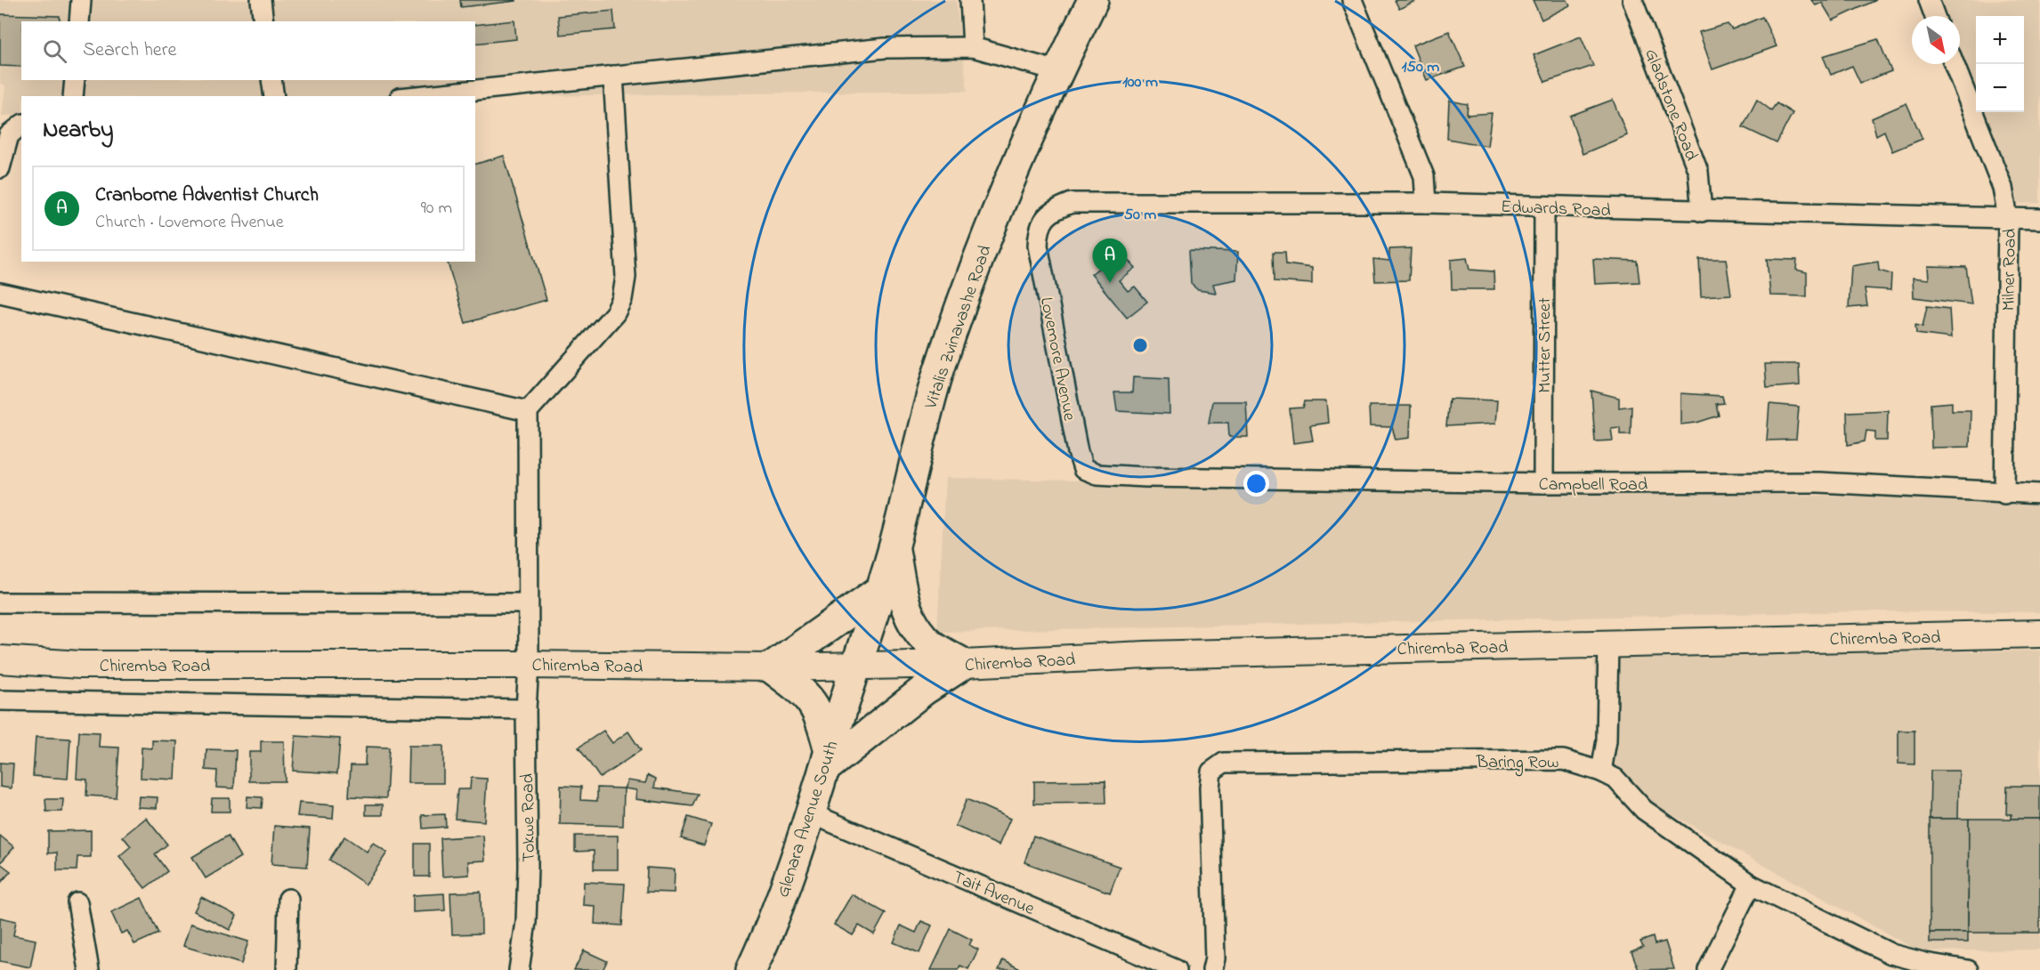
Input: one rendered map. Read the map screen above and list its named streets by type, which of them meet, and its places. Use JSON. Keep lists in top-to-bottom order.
{
  "streets": {
    "main road": ["Vitalis Zvinavashe Road", "Chiremba Road", "Glenara Avenue South"],
    "street": [
      "Gladstone Road",
      "Edwards Road",
      "Milner Road",
      "Mutter Street",
      "Lovemore Avenue",
      "Campbell Road",
      "Baring Row",
      "Tokwe Road",
      "Tait Avenue"
    ]
  },
  "crossings": [
    ["Gladstone Road", "Edwards Road"],
    ["Edwards Road", "Milner Road"],
    ["Edwards Road", "Mutter Street"],
    ["Edwards Road", "Lovemore Avenue"],
    ["Milner Road", "Campbell Road"],
    ["Vitalis Zvinavashe Road", "Chiremba Road"],
    ["Vitalis Zvinavashe Road", "Glenara Avenue South"],
    ["Mutter Street", "Campbell Road"],
    ["Lovemore Avenue", "Campbell Road"],
    ["Chiremba Road", "Tokwe Road"],
    ["Chiremba Road", "Glenara Avenue South"],
    ["Glenara Avenue South", "Tait Avenue"]
  ],
  "north": "bottom right",
  "page": {
    "map_buttons": ["+", "−"],
    "search": "Search here",
    "heading": "Nearby",
    "list": [
      {
        "mark": "A",
        "name": "Cranborne Adventist Church",
        "note": "Church · Lovemore Avenue",
        "value": "90 m"
      }
    ],
    "pins": "A"
  },
  "rings": ["150 m", "100 m", "50 m"]
}
